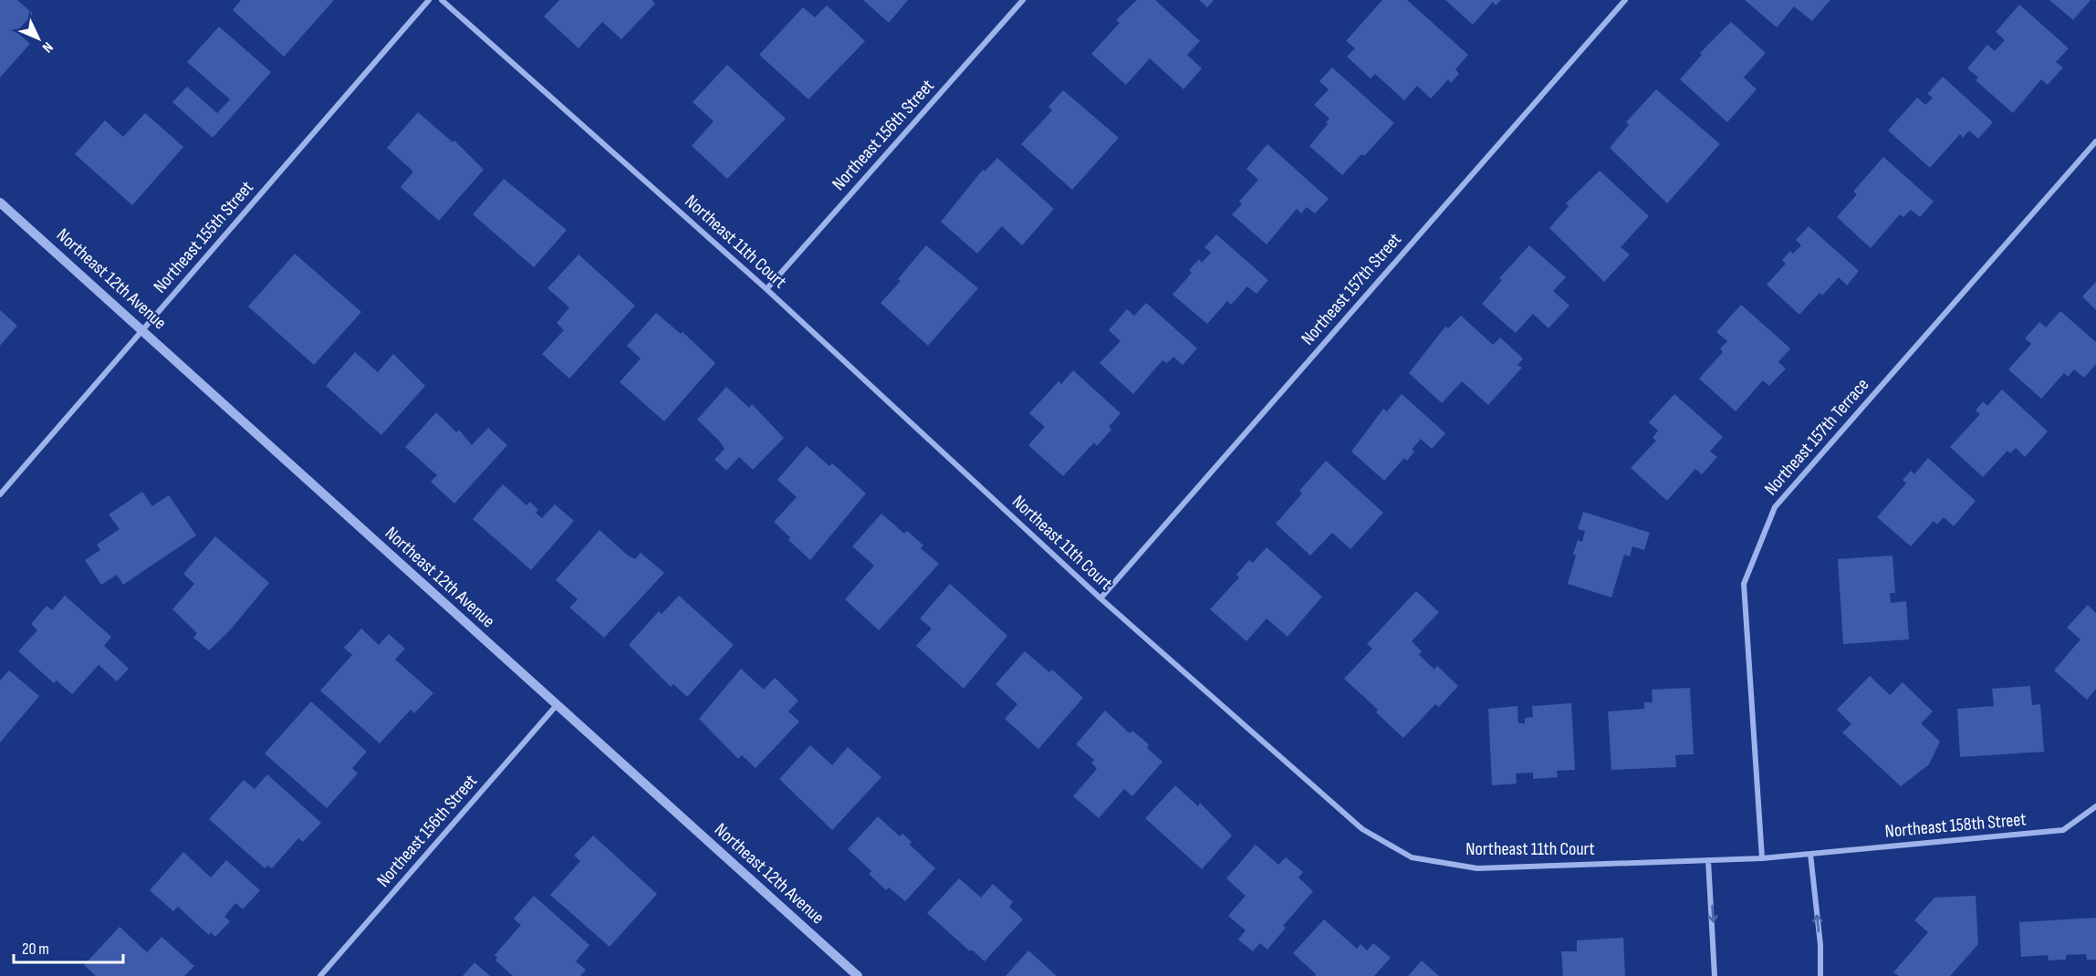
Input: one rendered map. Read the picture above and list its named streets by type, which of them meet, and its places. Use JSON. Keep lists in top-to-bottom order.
{
  "streets": {
    "street": [
      "Northeast 156th Street",
      "Northeast 155th Street",
      "Northeast 11th Court",
      "Northeast 12th Avenue",
      "Northeast 157th Street",
      "Northeast 157th Terrace",
      "Northeast 158th Street"
    ]
  },
  "crossings": [
    ["Northeast 156th Street", "Northeast 11th Court"],
    ["Northeast 156th Street", "Northeast 12th Avenue"],
    ["Northeast 155th Street", "Northeast 12th Avenue"],
    ["Northeast 11th Court", "Northeast 157th Street"],
    ["Northeast 11th Court", "Northeast 157th Terrace"],
    ["Northeast 11th Court", "Northeast 158th Street"],
    ["Northeast 157th Terrace", "Northeast 158th Street"]
  ],
  "scale_bar": "20 m",
  "north": "bottom right"
}
